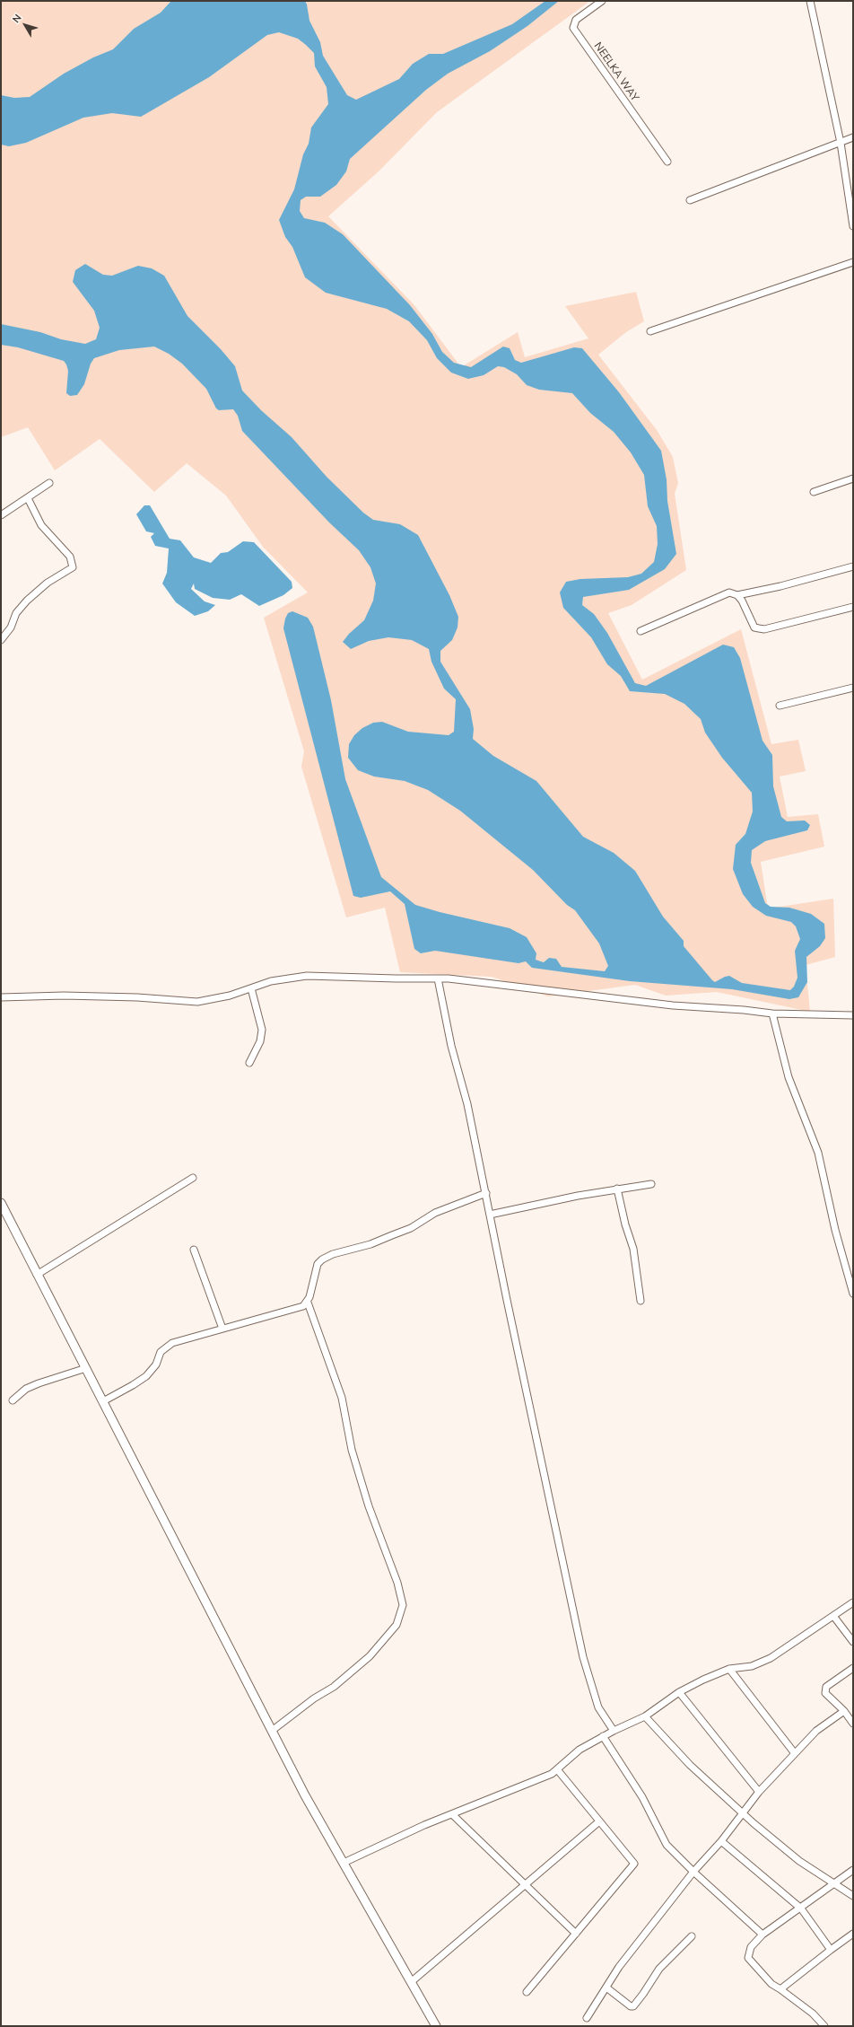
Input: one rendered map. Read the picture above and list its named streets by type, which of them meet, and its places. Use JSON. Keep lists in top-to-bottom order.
{
  "streets": {
    "street": ["NEELKA WAY"]
  },
  "north": "top left"
}
